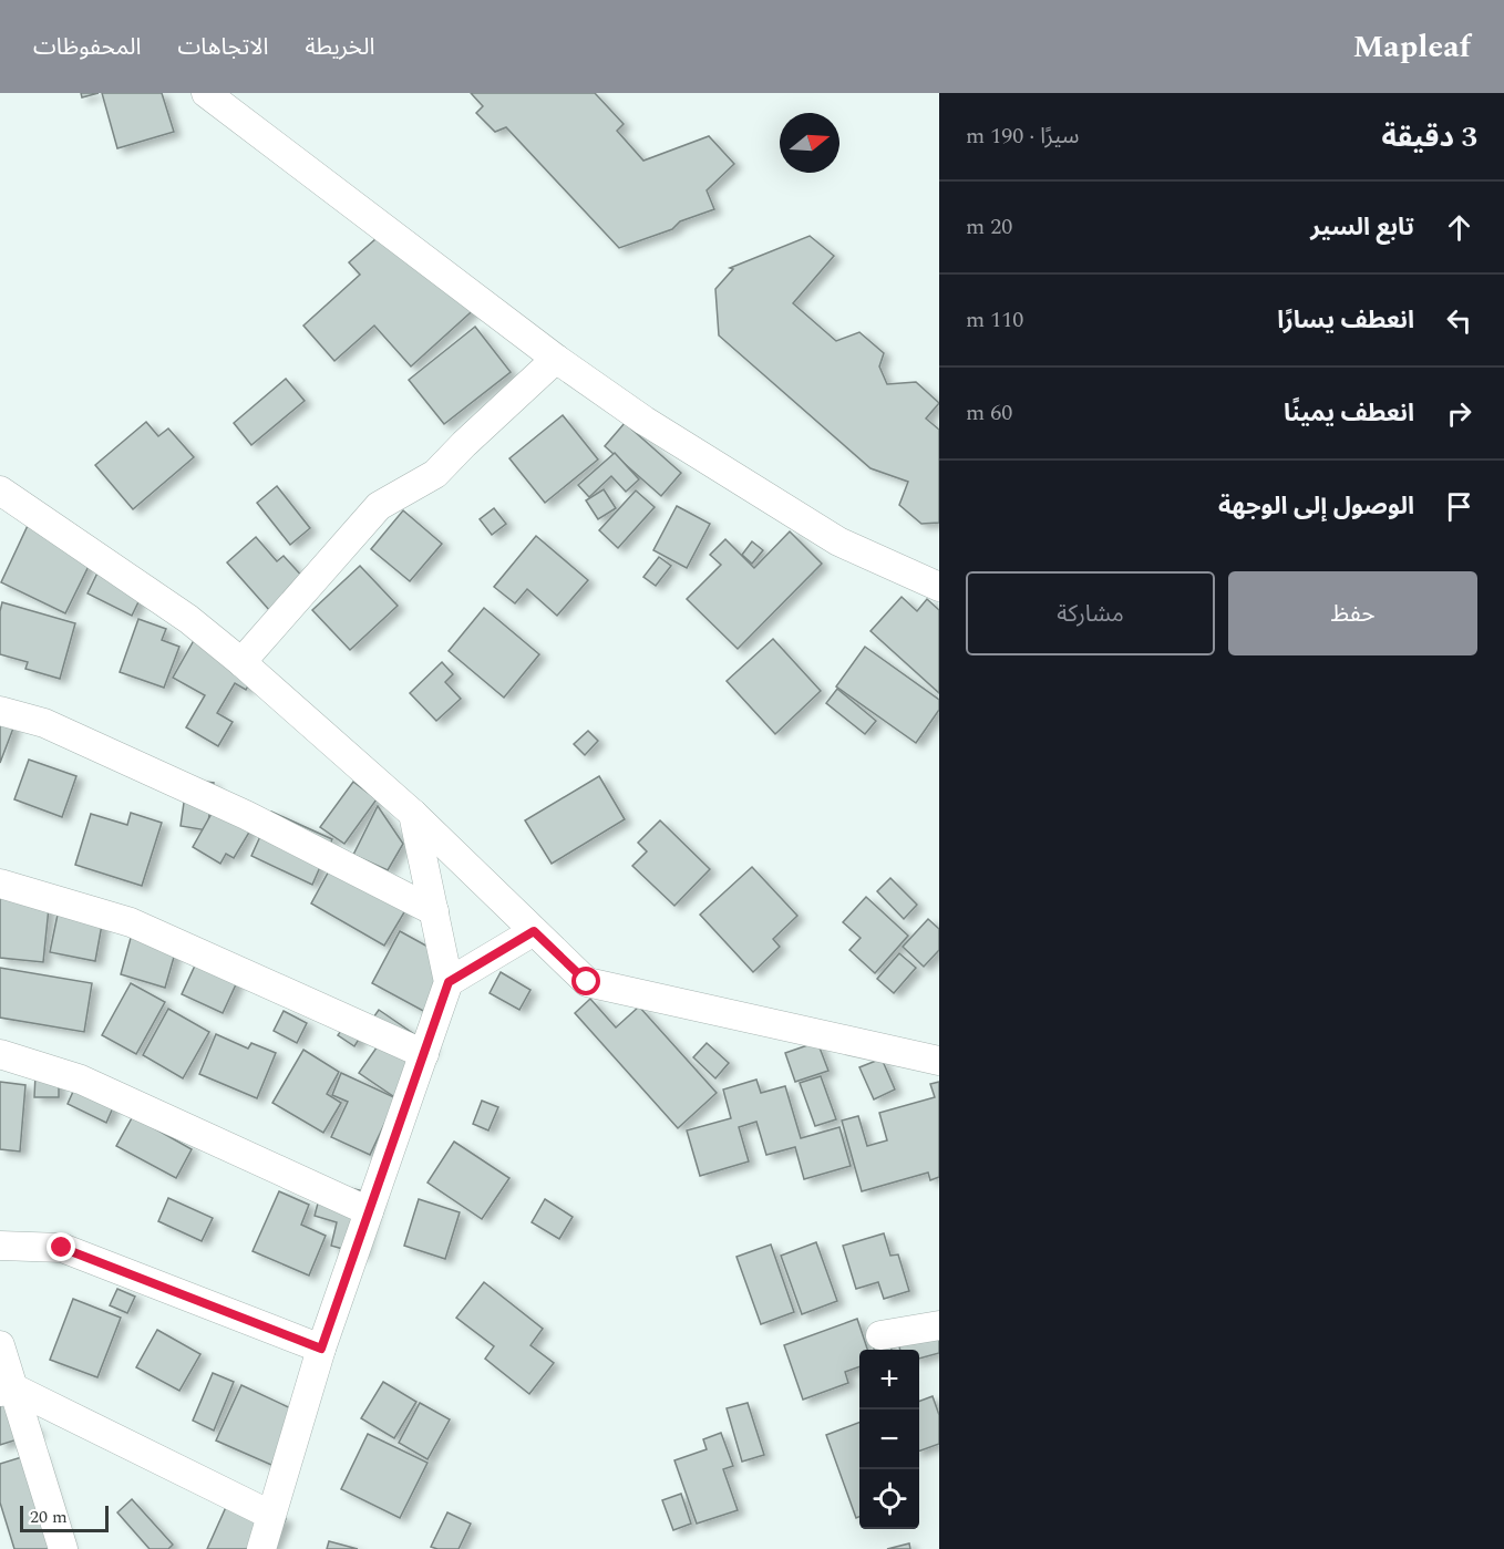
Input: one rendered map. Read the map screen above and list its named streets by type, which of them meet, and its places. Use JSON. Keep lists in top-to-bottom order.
{
  "scale_bar": "20 m",
  "north": "right",
  "page": {
    "header": "Mapleaf",
    "nav": ["الخريطة", "الاتجاهات", "المحفوظات"],
    "heading": ["3 دقيقة", "سيرًا · 190 m"],
    "list": [
      ["تابع السير", "20 m"],
      ["انعطف يسارًا", "110 m"],
      ["انعطف يمينًا", "60 m"],
      "الوصول إلى الوجهة"
    ],
    "buttons": ["حفظ", "مشاركة"],
    "map_buttons": ["+", "−"],
    "scale": "20 m"
  }
}
